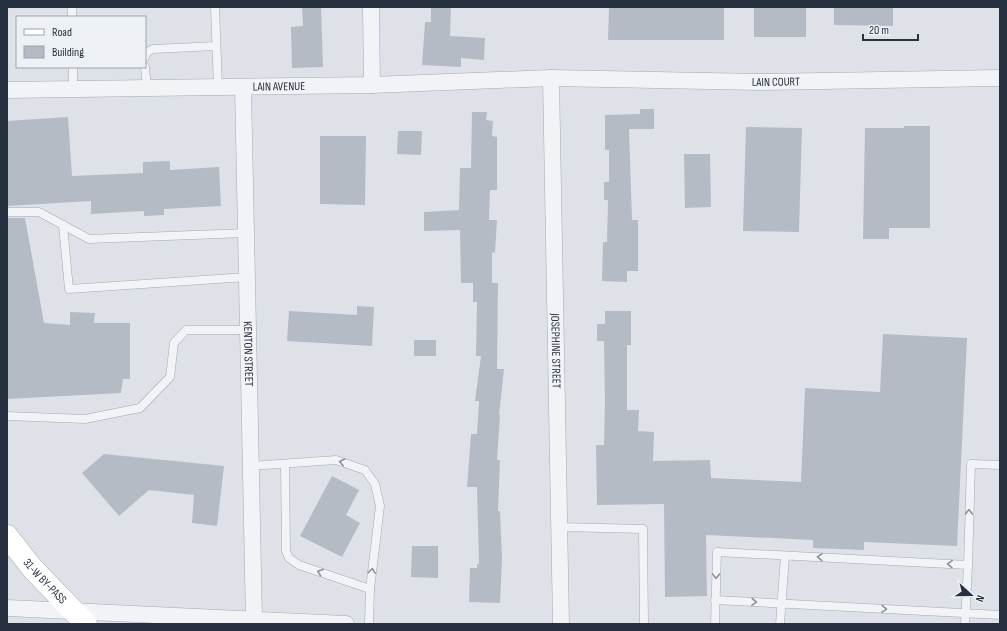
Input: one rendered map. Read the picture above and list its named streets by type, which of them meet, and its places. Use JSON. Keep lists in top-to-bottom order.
{
  "streets": {
    "main road": ["31-W BY-PASS"],
    "street": [
      "LAIN COURT",
      "LAIN AVENUE",
      "JOSEPHINE STREET",
      "KENTON STREET"
    ]
  },
  "crossings": [
    ["LAIN COURT", "LAIN AVENUE"],
    ["LAIN COURT", "JOSEPHINE STREET"],
    ["LAIN AVENUE", "JOSEPHINE STREET"],
    ["LAIN AVENUE", "KENTON STREET"]
  ],
  "legend": ["Road", "Building"],
  "scale_bar": "20 m",
  "north": "right"
}
